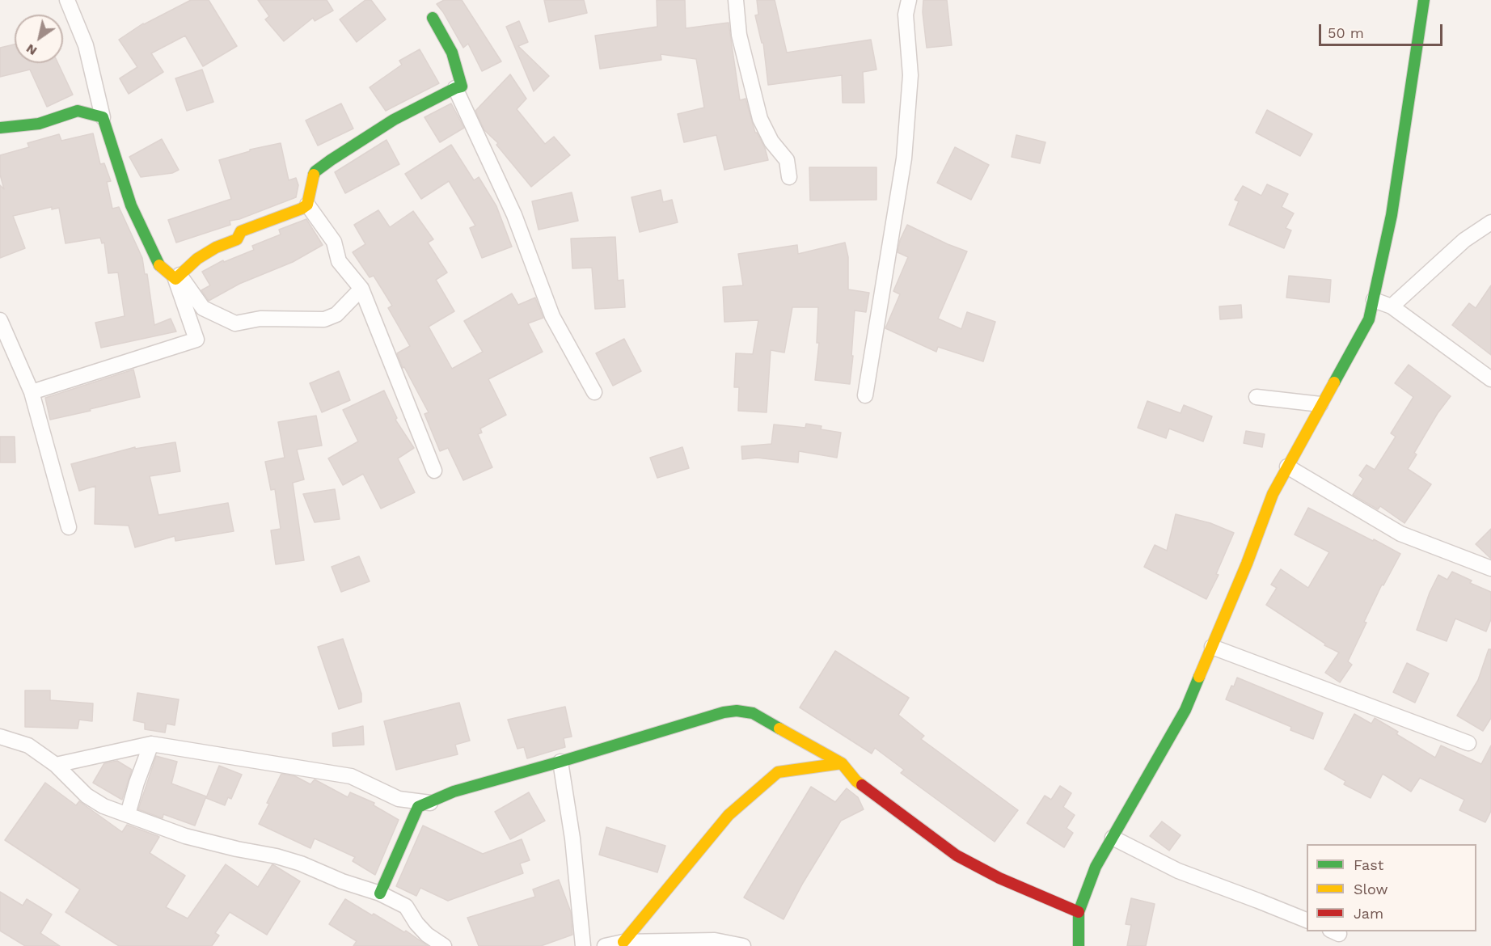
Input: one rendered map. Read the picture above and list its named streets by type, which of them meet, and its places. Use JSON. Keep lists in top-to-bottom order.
{
  "legend": ["Fast", "Slow", "Jam"],
  "scale_bar": "50 m",
  "north": "bottom left"
}
